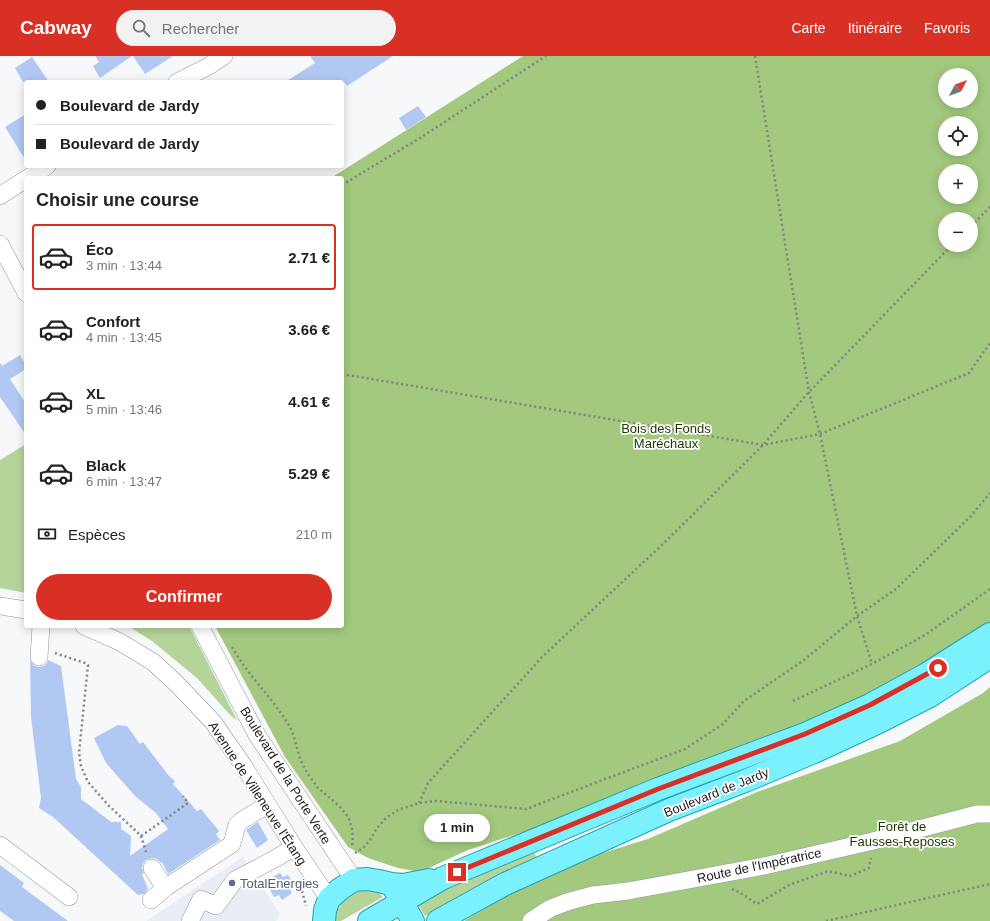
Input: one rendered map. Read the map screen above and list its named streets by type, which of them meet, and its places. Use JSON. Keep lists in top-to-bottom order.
{
  "streets": {
    "main road": ["Boulevard de Jardy"],
    "street": ["Boulevard de la Porte Verte", "Avenue de Villeneuve l'Étang", "Route de l'Impératrice"]
  },
  "parks": ["Bois des Fonds Maréchaux", "Forêt de Fausses-Reposes"],
  "places": ["TotalEnergies"],
  "north": "top right",
  "page": {
    "header": "Cabway",
    "search": "Rechercher",
    "nav": ["Carte", "Itinéraire", "Favoris"],
    "map_buttons": ["+", "−"],
    "banner": ["Boulevard de Jardy", "Boulevard de Jardy"],
    "heading": "Choisir une course",
    "list": [
      {
        "name": "Éco",
        "note": "3 min · 13:44",
        "value": "2.71 €"
      },
      {
        "name": "Confort",
        "note": "4 min · 13:45",
        "value": "3.66 €"
      },
      {
        "name": "XL",
        "note": "5 min · 13:46",
        "value": "4.61 €"
      },
      {
        "name": "Black",
        "note": "6 min · 13:47",
        "value": "5.29 €"
      }
    ],
    "pay": ["Espèces", "210 m"],
    "buttons": "Confirmer",
    "bubble": "1 min"
  }
}
